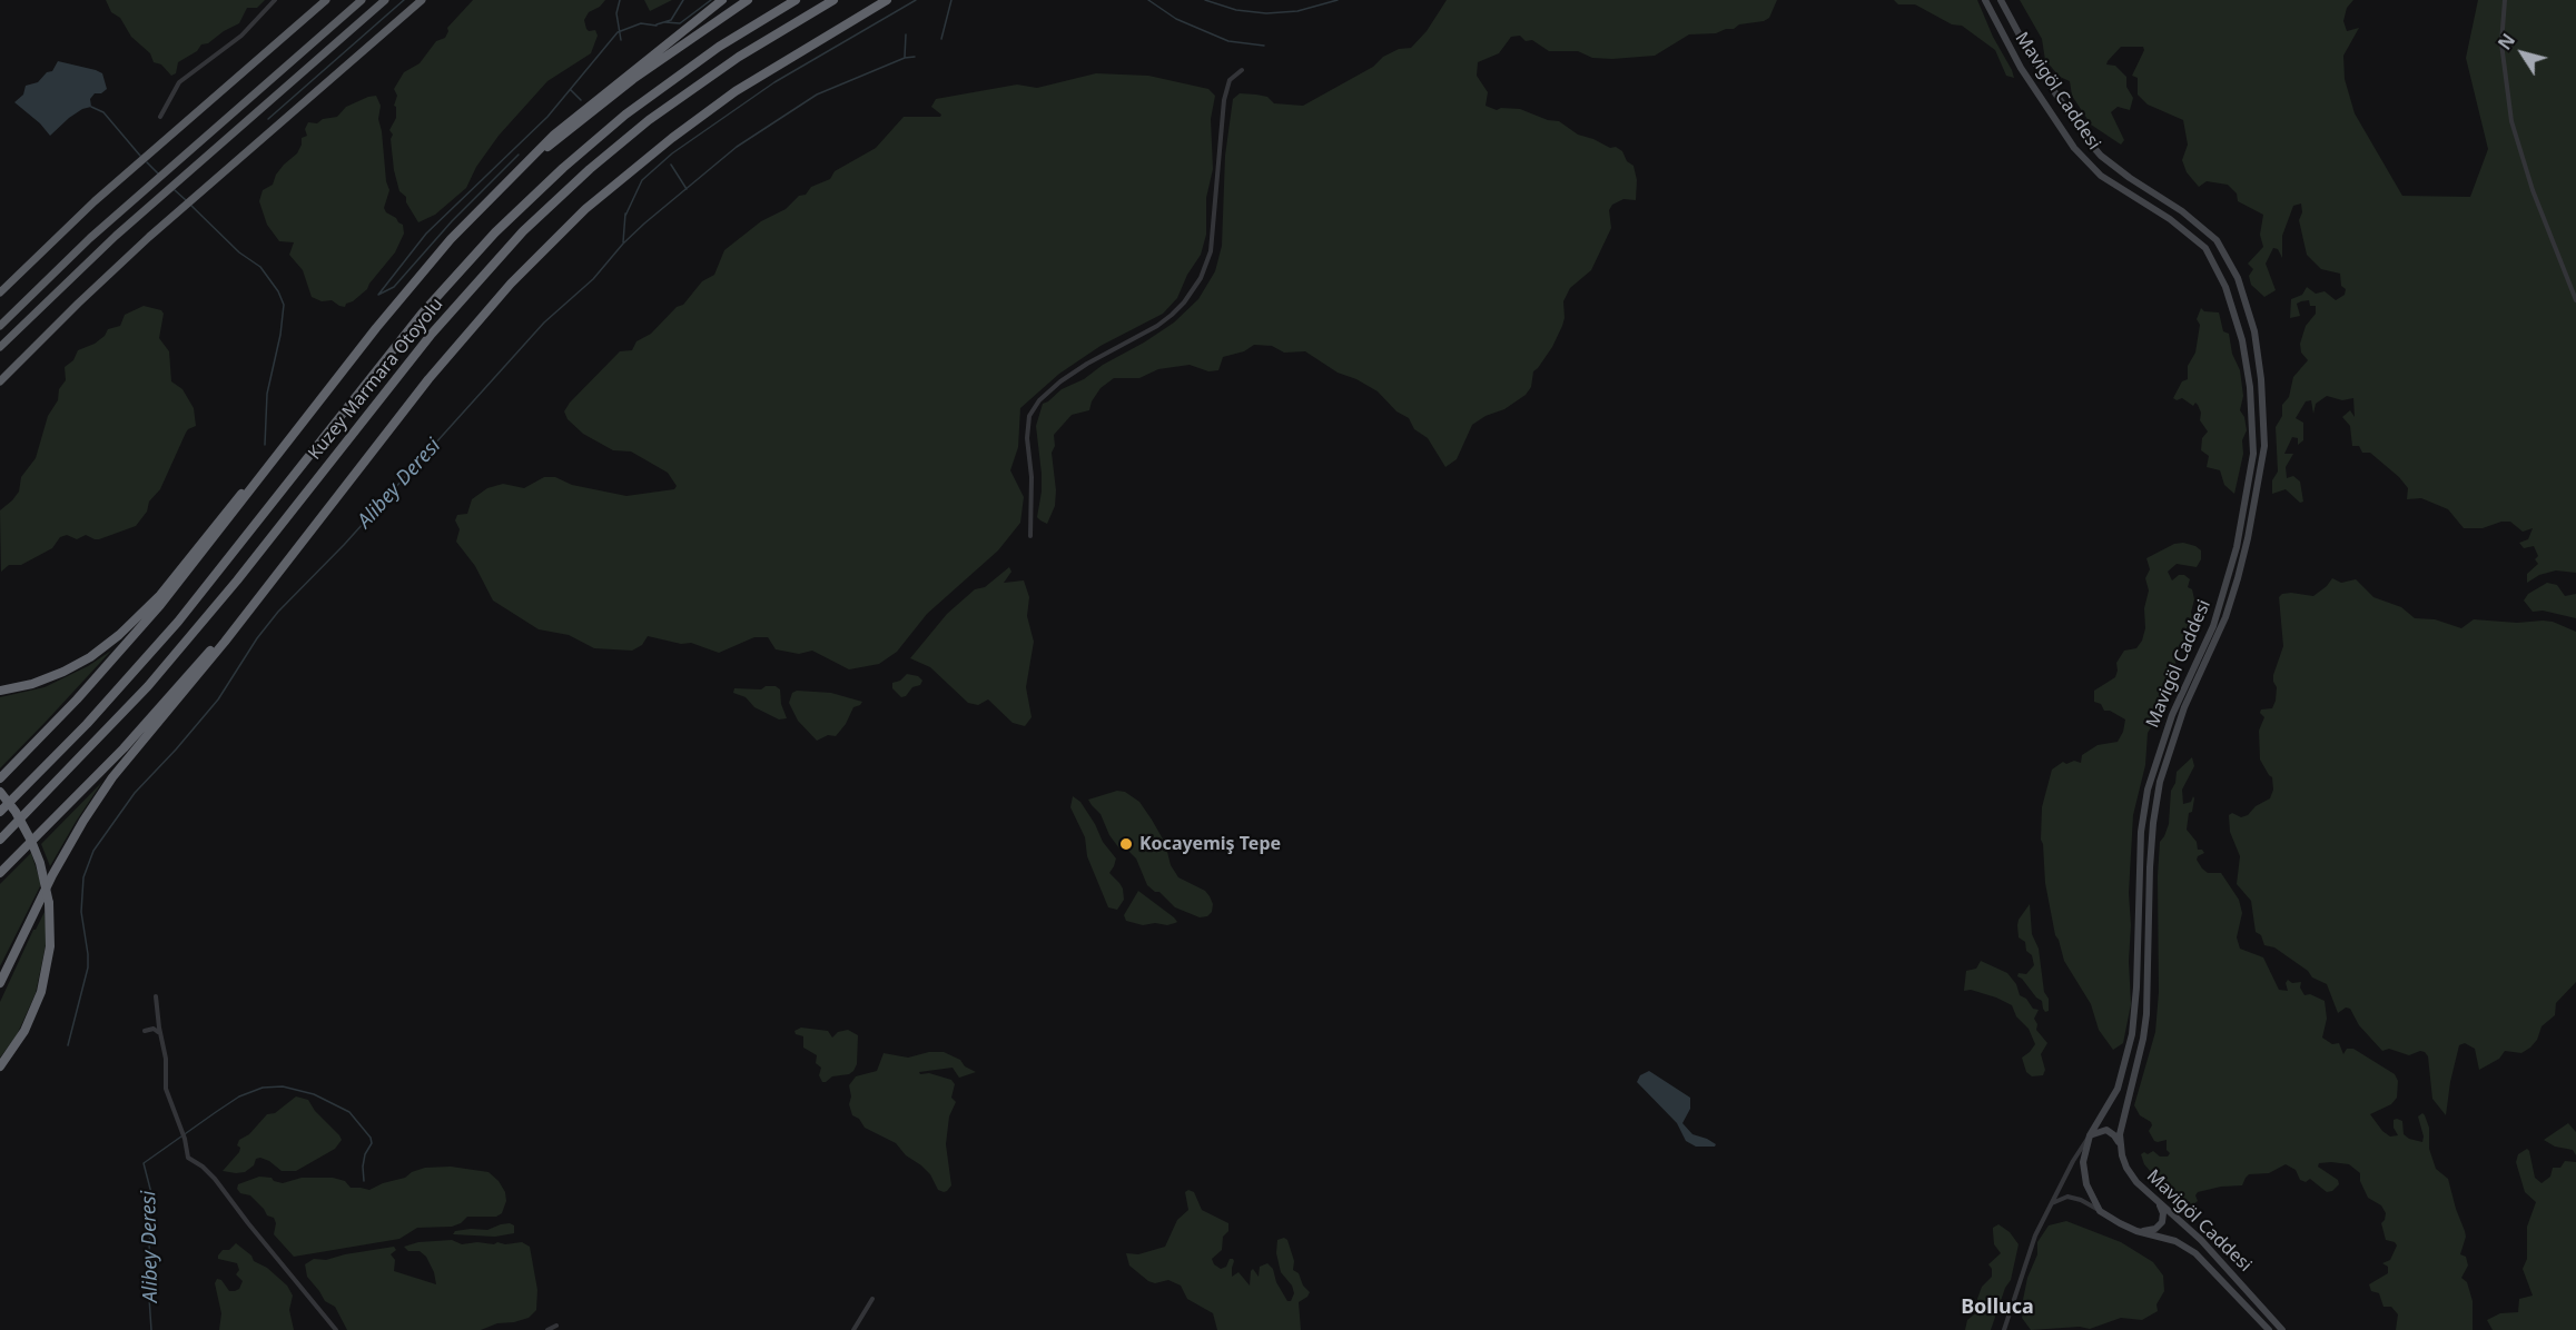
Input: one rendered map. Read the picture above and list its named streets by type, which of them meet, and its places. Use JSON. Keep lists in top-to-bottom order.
{
  "streets": {
    "highway": ["Kuzey Marmara Otoyolu"],
    "main road": ["Mavigöl Caddesi"]
  },
  "districts": ["Bolluca"],
  "water": ["Alibey Deresi"],
  "places": ["Kocayemiş Tepe"],
  "north": "top left"
}
